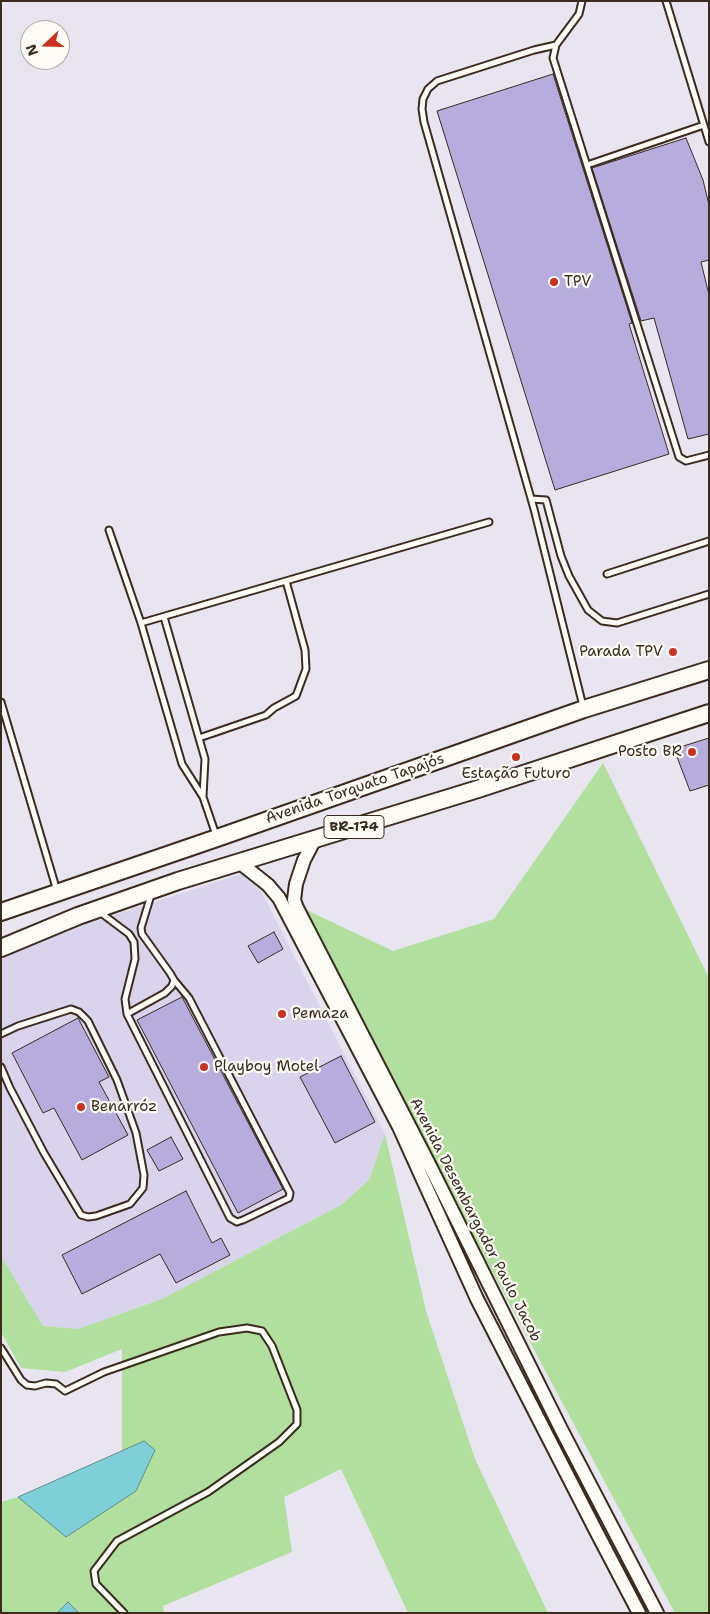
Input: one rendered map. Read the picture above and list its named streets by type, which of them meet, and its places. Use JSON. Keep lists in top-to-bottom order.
{
  "streets": {
    "highway": ["Avenida Torquato Tapajós", "BR-174"],
    "street": ["Avenida Desembargador Paulo Jacob"]
  },
  "crossings": [
    ["BR-174", "Avenida Desembargador Paulo Jacob"]
  ],
  "places": [
    "TPV",
    "Parada TPV",
    "Posto BR",
    "Estação Futuro",
    "Pemaza",
    "Playboy Motel",
    "Benarróz"
  ],
  "north": "left"
}
